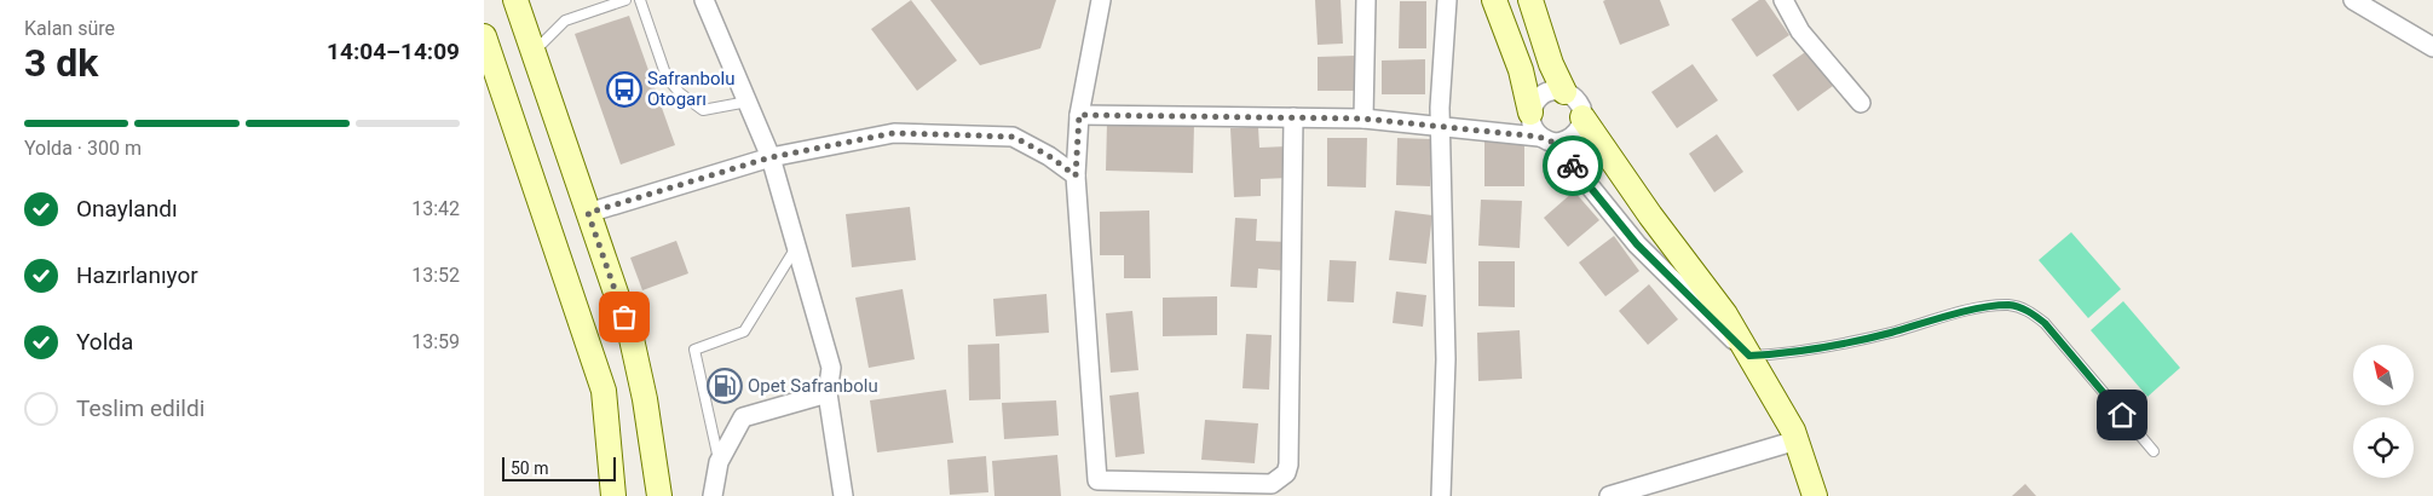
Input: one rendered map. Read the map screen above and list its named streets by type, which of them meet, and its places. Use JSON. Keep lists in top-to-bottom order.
{
  "places": {
    "bus stop": ["Safranbolu Otogarı"],
    "fuel station": ["Opet Safranbolu"]
  },
  "scale_bar": "50 m",
  "north": "top left",
  "page": {
    "heading": ["3 dk", "Kalan süre", "14:04–14:09"],
    "bar": "Yolda · 300 m",
    "list": [
      ["Onaylandı", "13:42"],
      ["Hazırlanıyor", "13:52"],
      ["Yolda", "13:59"],
      "Teslim edildi"
    ],
    "scale": "50 m"
  }
}
